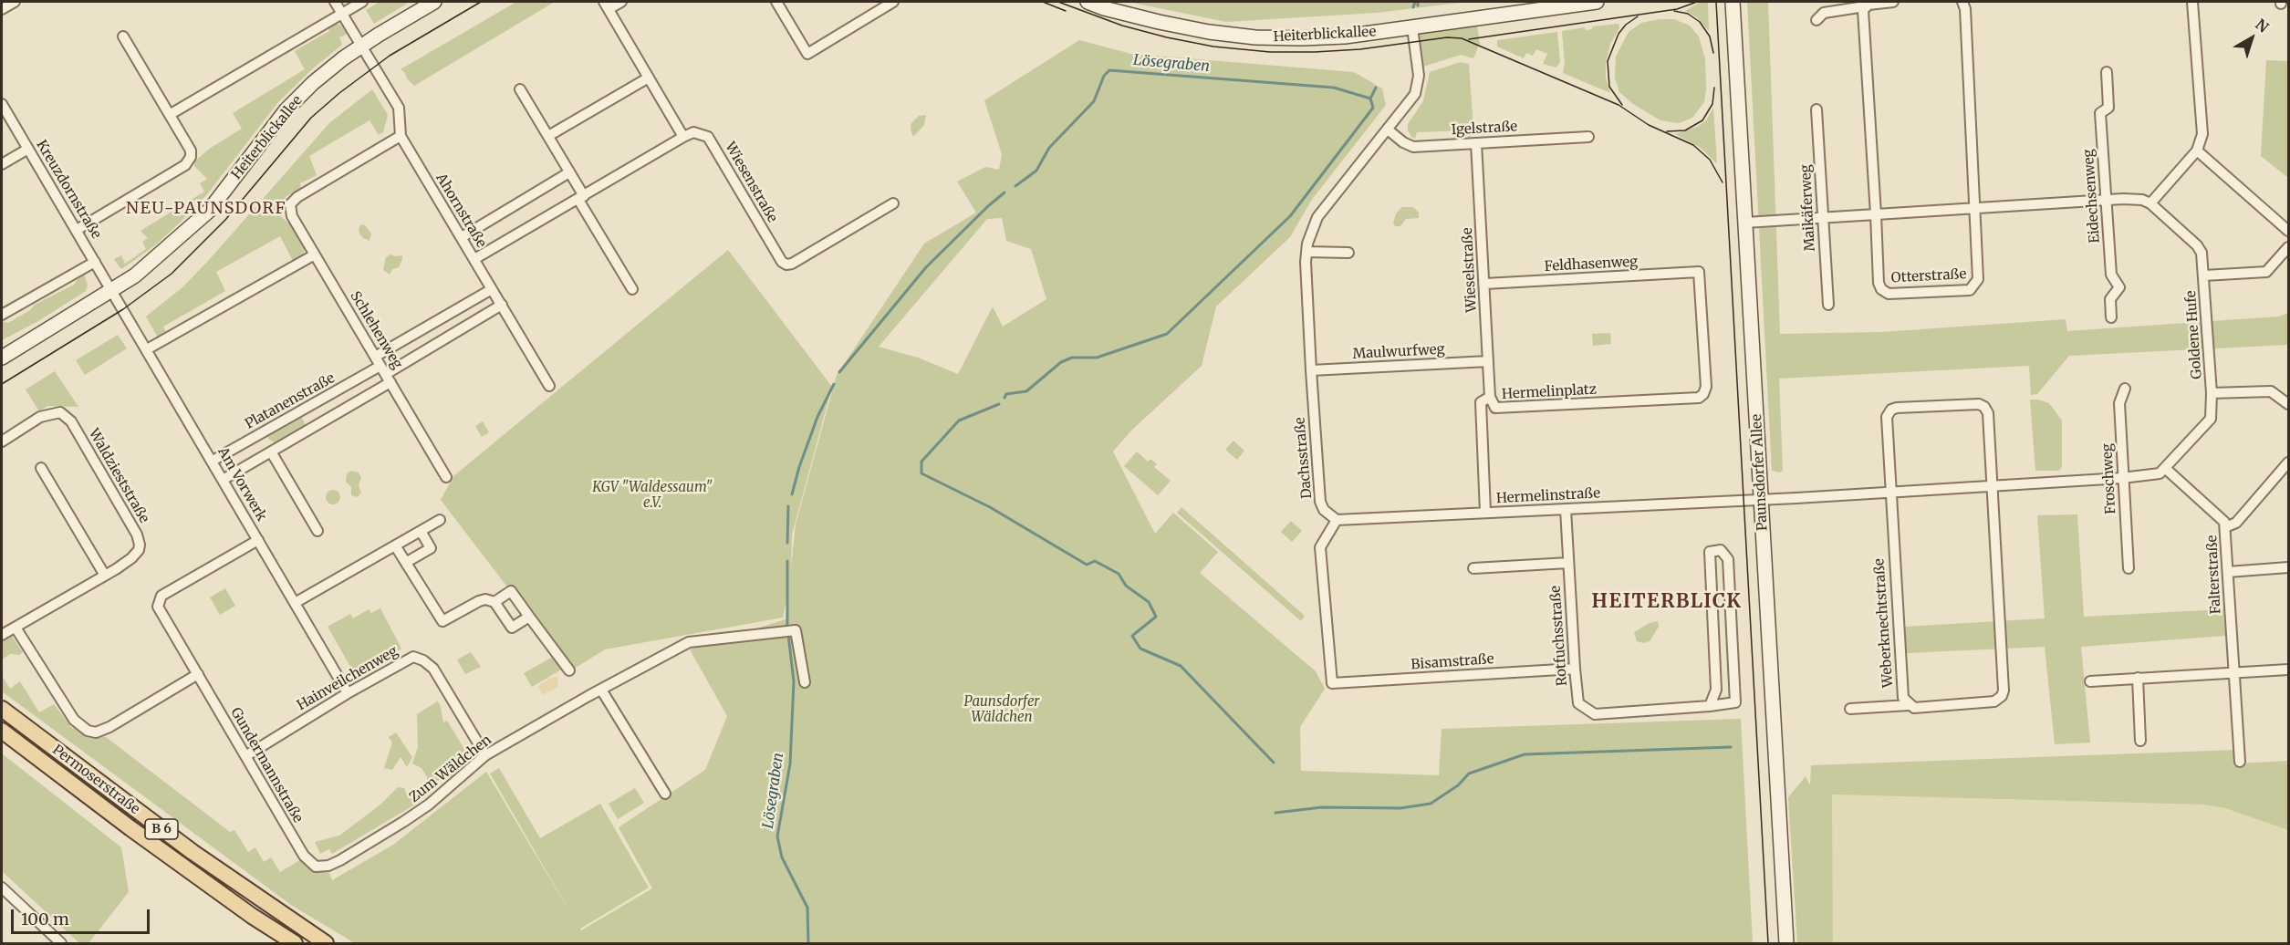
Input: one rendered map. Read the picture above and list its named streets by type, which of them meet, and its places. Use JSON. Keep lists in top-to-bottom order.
{
  "streets": {
    "main road": [
      "Heiterblickallee",
      "Paunsdorfer Allee",
      "Permoserstraße",
      "B 6"
    ],
    "street": [
      "Igelstraße",
      "Wiesenstraße",
      "Kreuzdornstraße",
      "Eidechsenweg",
      "Maikäferweg",
      "Ahornstraße",
      "Feldhasenweg",
      "Wieselstraße",
      "Otterstraße",
      "Schlehenweg",
      "Goldene Hufe",
      "Maulwurfweg",
      "Hermelinplatz",
      "Platanenstraße",
      "Dachsstraße",
      "Waldzieststraße",
      "Froschweg",
      "Am Vorwerk",
      "Hermelinstraße",
      "Falterstraße",
      "Weberknechtstraße",
      "Rotfuchsstraße",
      "Bisamstraße",
      "Hainveilchenweg",
      "Gundermannstraße",
      "Zum Wäldchen"
    ]
  },
  "crossings": [
    ["Heiterblickallee", "Kreuzdornstraße"],
    ["Heiterblickallee", "Ahornstraße"],
    ["Heiterblickallee", "Dachsstraße"],
    ["Heiterblickallee", "Am Vorwerk"],
    ["Igelstraße", "Wieselstraße"],
    ["Igelstraße", "Dachsstraße"],
    ["Kreuzdornstraße", "Am Vorwerk"],
    ["Ahornstraße", "Schlehenweg"],
    ["Ahornstraße", "Platanenstraße"],
    ["Feldhasenweg", "Wieselstraße"],
    ["Feldhasenweg", "Hermelinplatz"],
    ["Wieselstraße", "Maulwurfweg"],
    ["Wieselstraße", "Hermelinplatz"],
    ["Schlehenweg", "Platanenstraße"],
    ["Goldene Hufe", "Falterstraße"],
    ["Maulwurfweg", "Dachsstraße"],
    ["Hermelinplatz", "Hermelinstraße"],
    ["Platanenstraße", "Am Vorwerk"],
    ["Dachsstraße", "Hermelinstraße"],
    ["Dachsstraße", "Bisamstraße"],
    ["Paunsdorfer Allee", "Hermelinstraße"],
    ["Am Vorwerk", "Hainveilchenweg"],
    ["Am Vorwerk", "Gundermannstraße"],
    ["Hermelinstraße", "Rotfuchsstraße"],
    ["Hermelinstraße", "Bisamstraße"],
    ["Rotfuchsstraße", "Bisamstraße"],
    ["Hainveilchenweg", "Gundermannstraße"],
    ["Hainveilchenweg", "Zum Wäldchen"],
    ["Gundermannstraße", "Zum Wäldchen"]
  ],
  "districts": ["NEU-PAUNSDORF", "HEITERBLICK"],
  "water": ["Lösegraben"],
  "parks": ["KGV \"Waldessaum\" e.V.", "Paunsdorfer Wäldchen"],
  "scale_bar": "100 m",
  "north": "top right"
}
